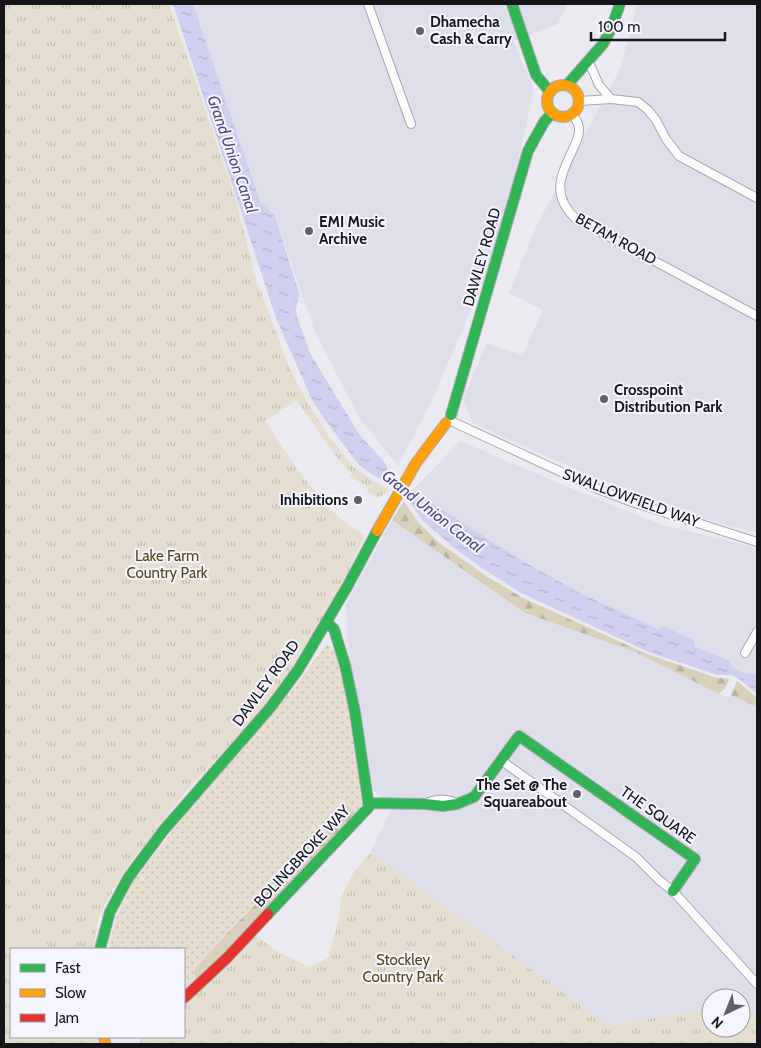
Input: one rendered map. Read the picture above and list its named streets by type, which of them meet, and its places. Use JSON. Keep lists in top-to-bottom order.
{
  "streets": {
    "main road": ["DAWLEY ROAD", "THE SQUARE", "BOLINGBROKE WAY"],
    "street": ["BETAM ROAD", "SWALLOWFIELD WAY"]
  },
  "crossings": [
    ["BETAM ROAD", "DAWLEY ROAD"],
    ["DAWLEY ROAD", "SWALLOWFIELD WAY"],
    ["DAWLEY ROAD", "BOLINGBROKE WAY"],
    ["THE SQUARE", "BOLINGBROKE WAY"]
  ],
  "water": ["Grand Union Canal"],
  "parks": ["Lake Farm Country Park", "Stockley Country Park"],
  "places": [
    "Dhamecha Cash & Carry",
    "EMI Music Archive",
    "Crosspoint Distribution Park",
    "Inhibitions",
    "The Set @ The Squareabout"
  ],
  "legend": ["Fast", "Slow", "Jam"],
  "scale_bar": "100 m",
  "north": "bottom left"
}
